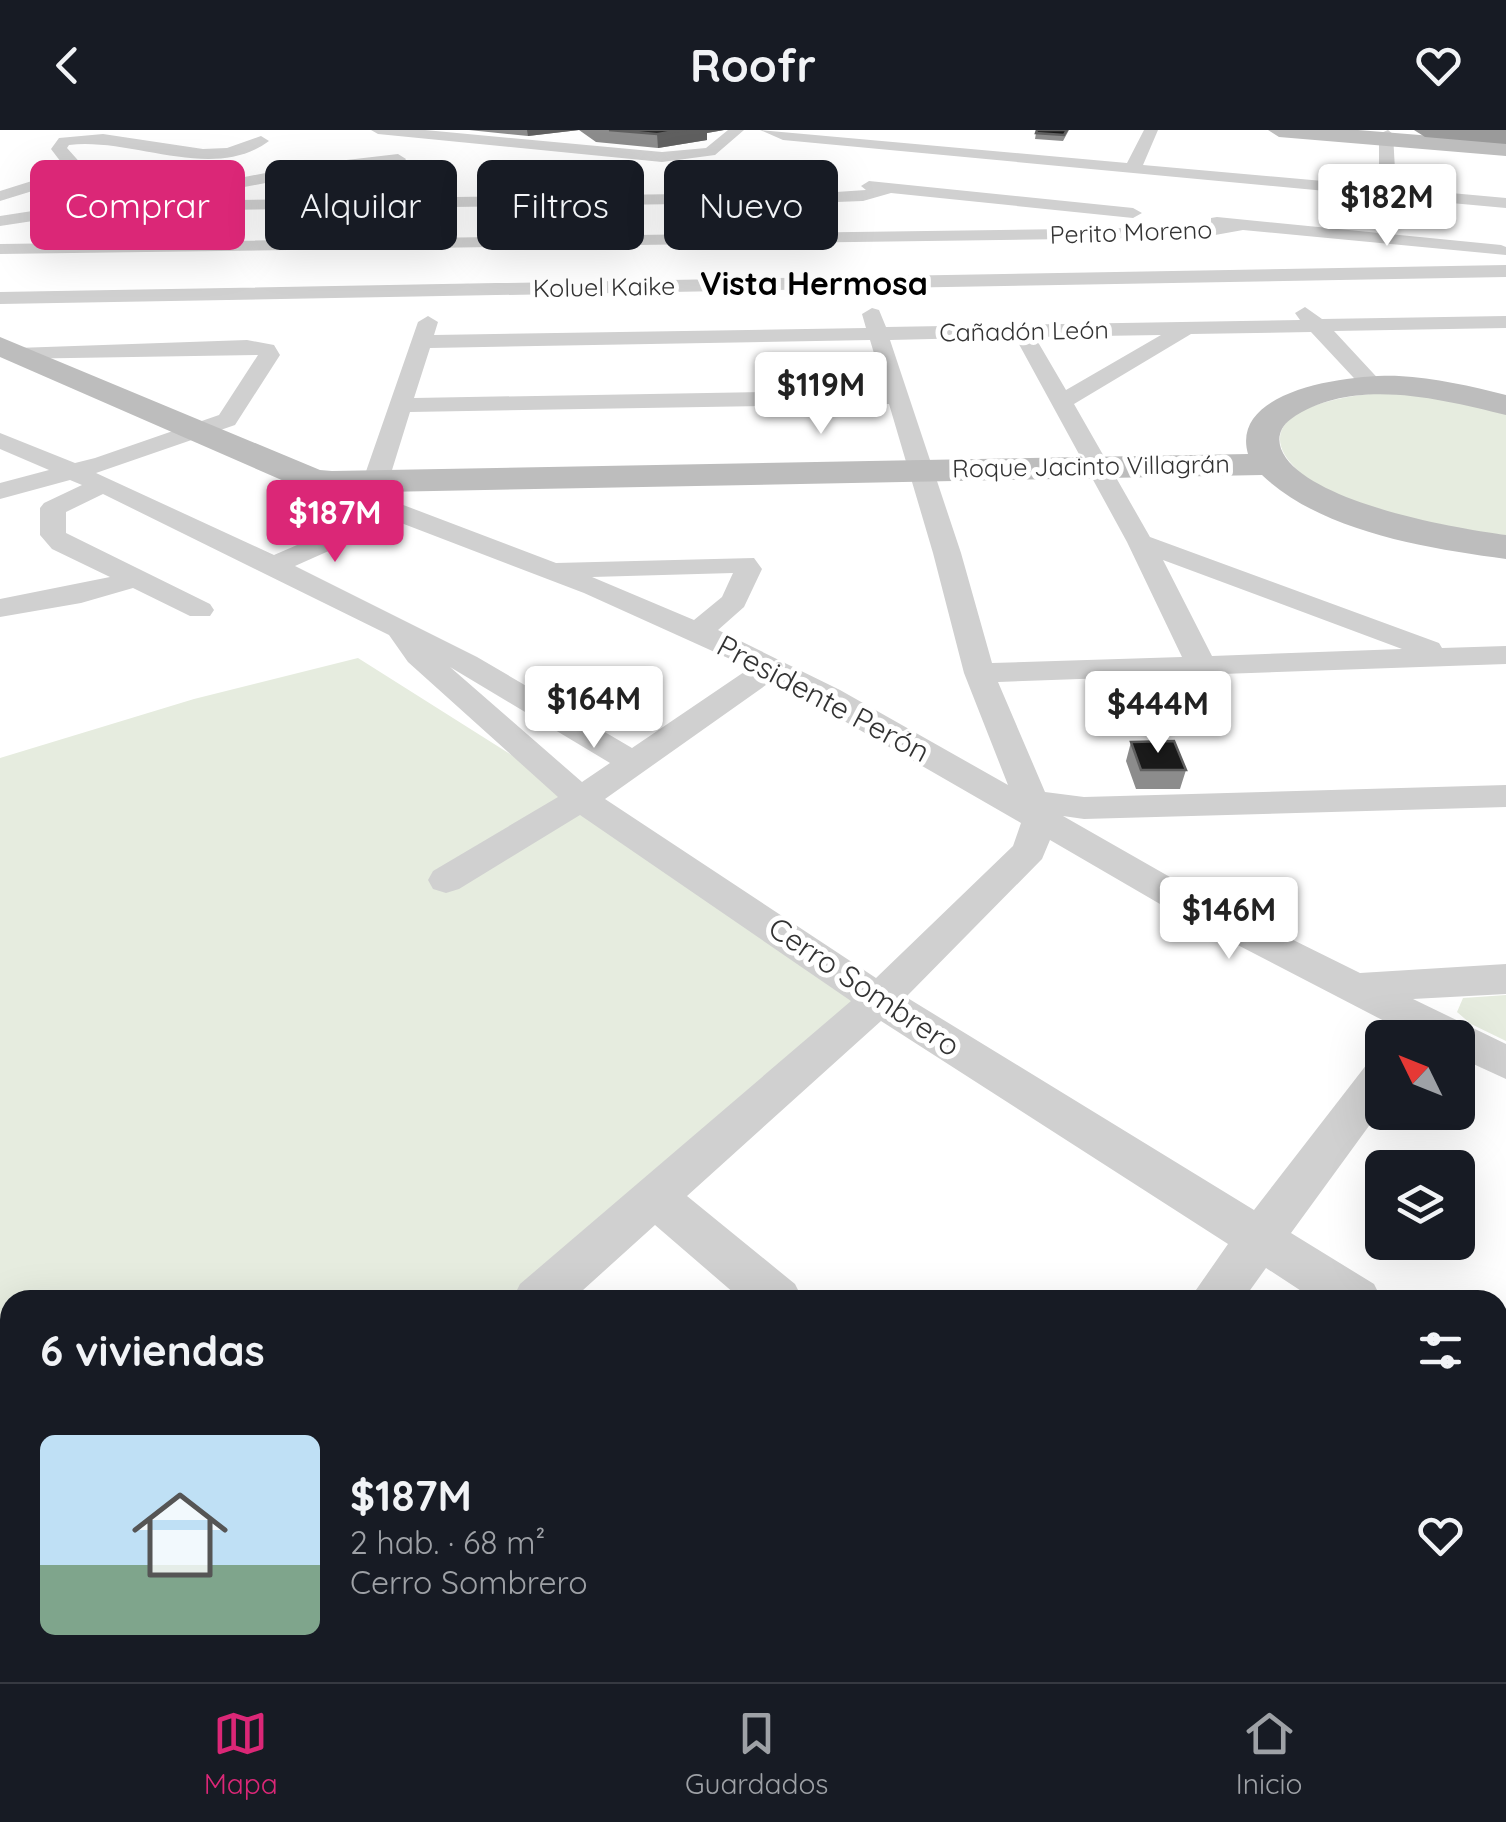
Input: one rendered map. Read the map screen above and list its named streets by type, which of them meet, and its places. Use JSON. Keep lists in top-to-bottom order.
{
  "streets": {
    "street": [
      "Perito Moreno",
      "Koluel Kaike",
      "Cañadón León",
      "Roque Jacinto Villagrán",
      "Presidente Perón",
      "Cerro Sombrero"
    ]
  },
  "crossings": [
    ["Perito Moreno", "Koluel Kaike"],
    ["Roque Jacinto Villagrán", "Presidente Perón"]
  ],
  "districts": ["Vista Hermosa"],
  "north": "top left",
  "page": {
    "header": "Roofr",
    "chip": [
      "Comprar",
      "Alquilar",
      "Filtros",
      "Nuevo"
    ],
    "price": [
      "$182M",
      "$119M",
      "$187M",
      "$164M",
      "$444M",
      "$146M"
    ],
    "heading": "6 viviendas",
    "list": [
      {
        "name": "$187M",
        "note": "2 hab. · 68 m² · Cerro Sombrero"
      }
    ],
    "tabs": ["Mapa", "Guardados", "Inicio"]
  }
}
